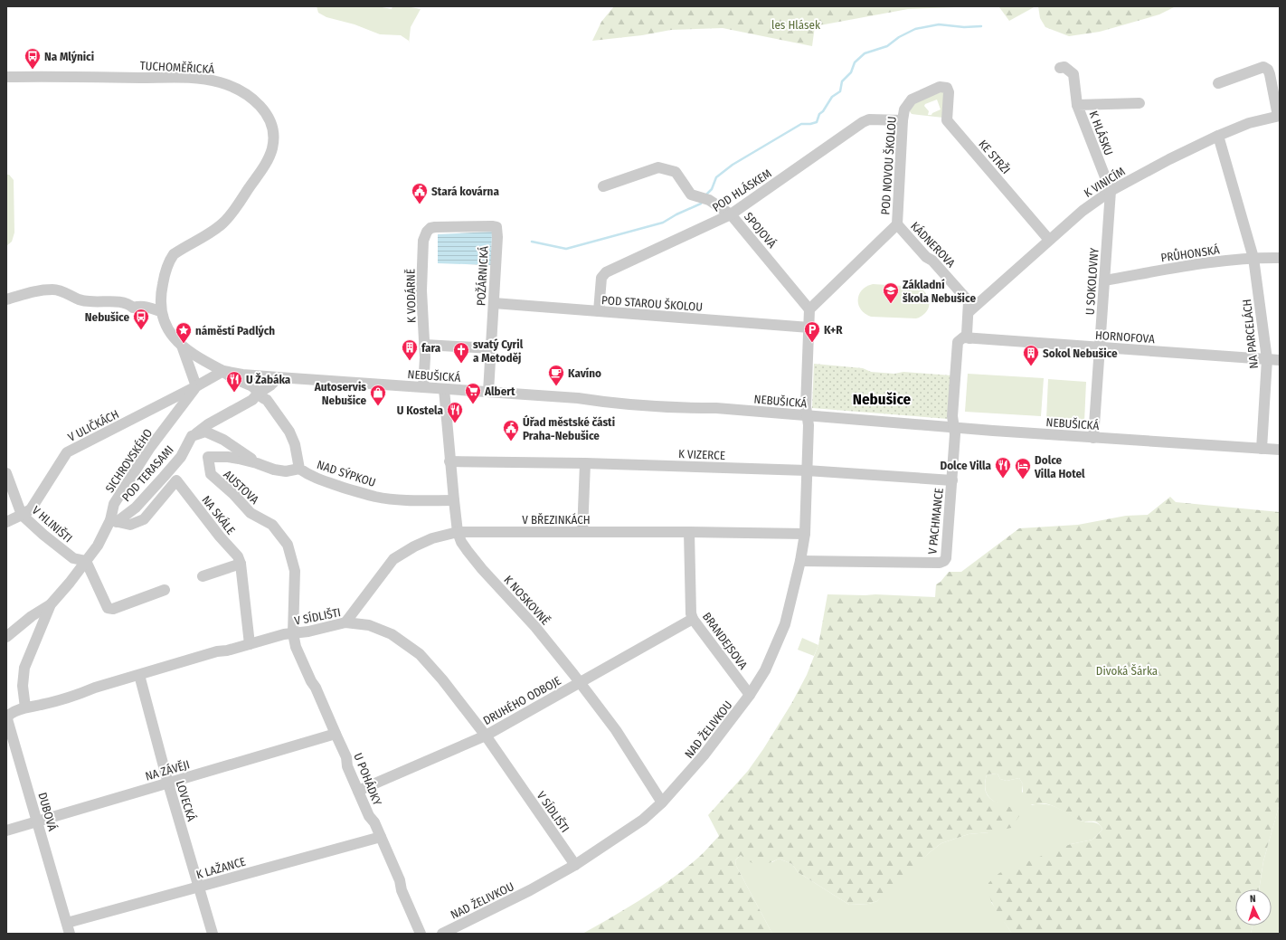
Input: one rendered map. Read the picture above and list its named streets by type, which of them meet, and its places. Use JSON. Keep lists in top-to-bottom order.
{
  "streets": {
    "street": [
      "TUCHOMĚŘICKÁ",
      "K HLÁSKU",
      "KE STRŽI",
      "POD NOVOU ŠKOLOU",
      "K VINICÍM",
      "POD HLÁSKEM",
      "SPOJOVÁ",
      "KÁDNEROVA",
      "PRŮHONSKÁ",
      "POŽÁRNICKÁ",
      "U SOKOLOVNY",
      "K VODÁRNĚ",
      "POD STAROU ŠKOLOU",
      "NA PARCELÁCH",
      "HORNOFOVA",
      "NEBUŠICKÁ",
      "V ULIČKÁCH",
      "K VIZERCE",
      "SICHROVSKÉHO",
      "POD TERASAMI",
      "NAD SÝPKOU",
      "AUSTOVA",
      "NA SKÁLE",
      "V BŘEZINKÁCH",
      "V PACHMANCE",
      "V HLINIŠTI",
      "K NOSKOVNĚ",
      "V SÍDLIŠTI",
      "BRANDEJSOVA",
      "DRUHÉHO ODBOJE",
      "NAD ŽELIVKOU",
      "NA ZÁVĚJI",
      "U POHÁDKY",
      "LOVECKÁ",
      "DUBOVÁ",
      "K LAŽANCE"
    ]
  },
  "crossings": [
    ["K HLÁSKU", "K VINICÍM"],
    ["K HLÁSKU", "U SOKOLOVNY"],
    ["KE STRŽI", "POD NOVOU ŠKOLOU"],
    ["KE STRŽI", "K VINICÍM"],
    ["POD NOVOU ŠKOLOU", "POD HLÁSKEM"],
    ["POD NOVOU ŠKOLOU", "KÁDNEROVA"],
    ["K VINICÍM", "KÁDNEROVA"],
    ["K VINICÍM", "U SOKOLOVNY"],
    ["K VINICÍM", "NA PARCELÁCH"],
    ["POD HLÁSKEM", "SPOJOVÁ"],
    ["POD HLÁSKEM", "POD STAROU ŠKOLOU"],
    ["SPOJOVÁ", "KÁDNEROVA"],
    ["KÁDNEROVA", "HORNOFOVA"],
    ["PRŮHONSKÁ", "U SOKOLOVNY"],
    ["PRŮHONSKÁ", "NA PARCELÁCH"],
    ["POŽÁRNICKÁ", "K VODÁRNĚ"],
    ["POŽÁRNICKÁ", "POD STAROU ŠKOLOU"],
    ["POŽÁRNICKÁ", "NEBUŠICKÁ"],
    ["U SOKOLOVNY", "HORNOFOVA"],
    ["U SOKOLOVNY", "NEBUŠICKÁ"],
    ["K VODÁRNĚ", "NEBUŠICKÁ"],
    ["NA PARCELÁCH", "HORNOFOVA"],
    ["NA PARCELÁCH", "NEBUŠICKÁ"],
    ["NEBUŠICKÁ", "V PACHMANCE"],
    ["NEBUŠICKÁ", "K NOSKOVNĚ"],
    ["NEBUŠICKÁ", "NAD ŽELIVKOU"],
    ["V ULIČKÁCH", "SICHROVSKÉHO"],
    ["V ULIČKÁCH", "V HLINIŠTI"],
    ["K VIZERCE", "V PACHMANCE"],
    ["K VIZERCE", "K NOSKOVNĚ"],
    ["K VIZERCE", "NAD ŽELIVKOU"],
    ["SICHROVSKÉHO", "POD TERASAMI"],
    ["SICHROVSKÉHO", "NA SKÁLE"],
    ["SICHROVSKÉHO", "V HLINIŠTI"],
    ["SICHROVSKÉHO", "V SÍDLIŠTI"],
    ["SICHROVSKÉHO", "DUBOVÁ"],
    ["POD TERASAMI", "NAD SÝPKOU"],
    ["POD TERASAMI", "NA SKÁLE"],
    ["NAD SÝPKOU", "AUSTOVA"],
    ["NAD SÝPKOU", "K NOSKOVNĚ"],
    ["AUSTOVA", "V SÍDLIŠTI"],
    ["AUSTOVA", "U POHÁDKY"],
    ["NA SKÁLE", "V SÍDLIŠTI"],
    ["V BŘEZINKÁCH", "K NOSKOVNĚ"],
    ["V BŘEZINKÁCH", "V SÍDLIŠTI"],
    ["V BŘEZINKÁCH", "BRANDEJSOVA"],
    ["V BŘEZINKÁCH", "NAD ŽELIVKOU"],
    ["V PACHMANCE", "NAD ŽELIVKOU"],
    ["K NOSKOVNĚ", "DRUHÉHO ODBOJE"],
    ["K NOSKOVNĚ", "NAD ŽELIVKOU"],
    ["V SÍDLIŠTI", "DRUHÉHO ODBOJE"],
    ["V SÍDLIŠTI", "NAD ŽELIVKOU"],
    ["V SÍDLIŠTI", "U POHÁDKY"],
    ["V SÍDLIŠTI", "LOVECKÁ"],
    ["V SÍDLIŠTI", "DUBOVÁ"],
    ["BRANDEJSOVA", "DRUHÉHO ODBOJE"],
    ["BRANDEJSOVA", "NAD ŽELIVKOU"],
    ["DRUHÉHO ODBOJE", "U POHÁDKY"],
    ["NA ZÁVĚJI", "U POHÁDKY"],
    ["NA ZÁVĚJI", "LOVECKÁ"],
    ["NA ZÁVĚJI", "DUBOVÁ"],
    ["U POHÁDKY", "K LAŽANCE"],
    ["LOVECKÁ", "K LAŽANCE"],
    ["DUBOVÁ", "K LAŽANCE"]
  ],
  "districts": ["Nebušice"],
  "parks": ["les Hlásek", "Divoká Šárka"],
  "places": {
    "bus stop": ["Na Mlýnici", "Nebušice"],
    "public building": ["Stará kovárna", "Úřad městské části Praha-Nebušice"],
    "school or university": ["Základní škola Nebušice"],
    "parking": ["K+R"],
    "place": ["náměstí Padlých"],
    "building": ["fara", "Sokol Nebušice"],
    "church": ["svatý Cyril a Metoděj"],
    "cafe": ["Kavíno"],
    "restaurant": ["U Žabáka", "U Kostela", "Dolce Villa"],
    "supermarket": ["Albert"],
    "shop": ["Autoservis Nebušice"],
    "hotel": ["Dolce Villa Hotel"]
  },
  "north": "top"
}
